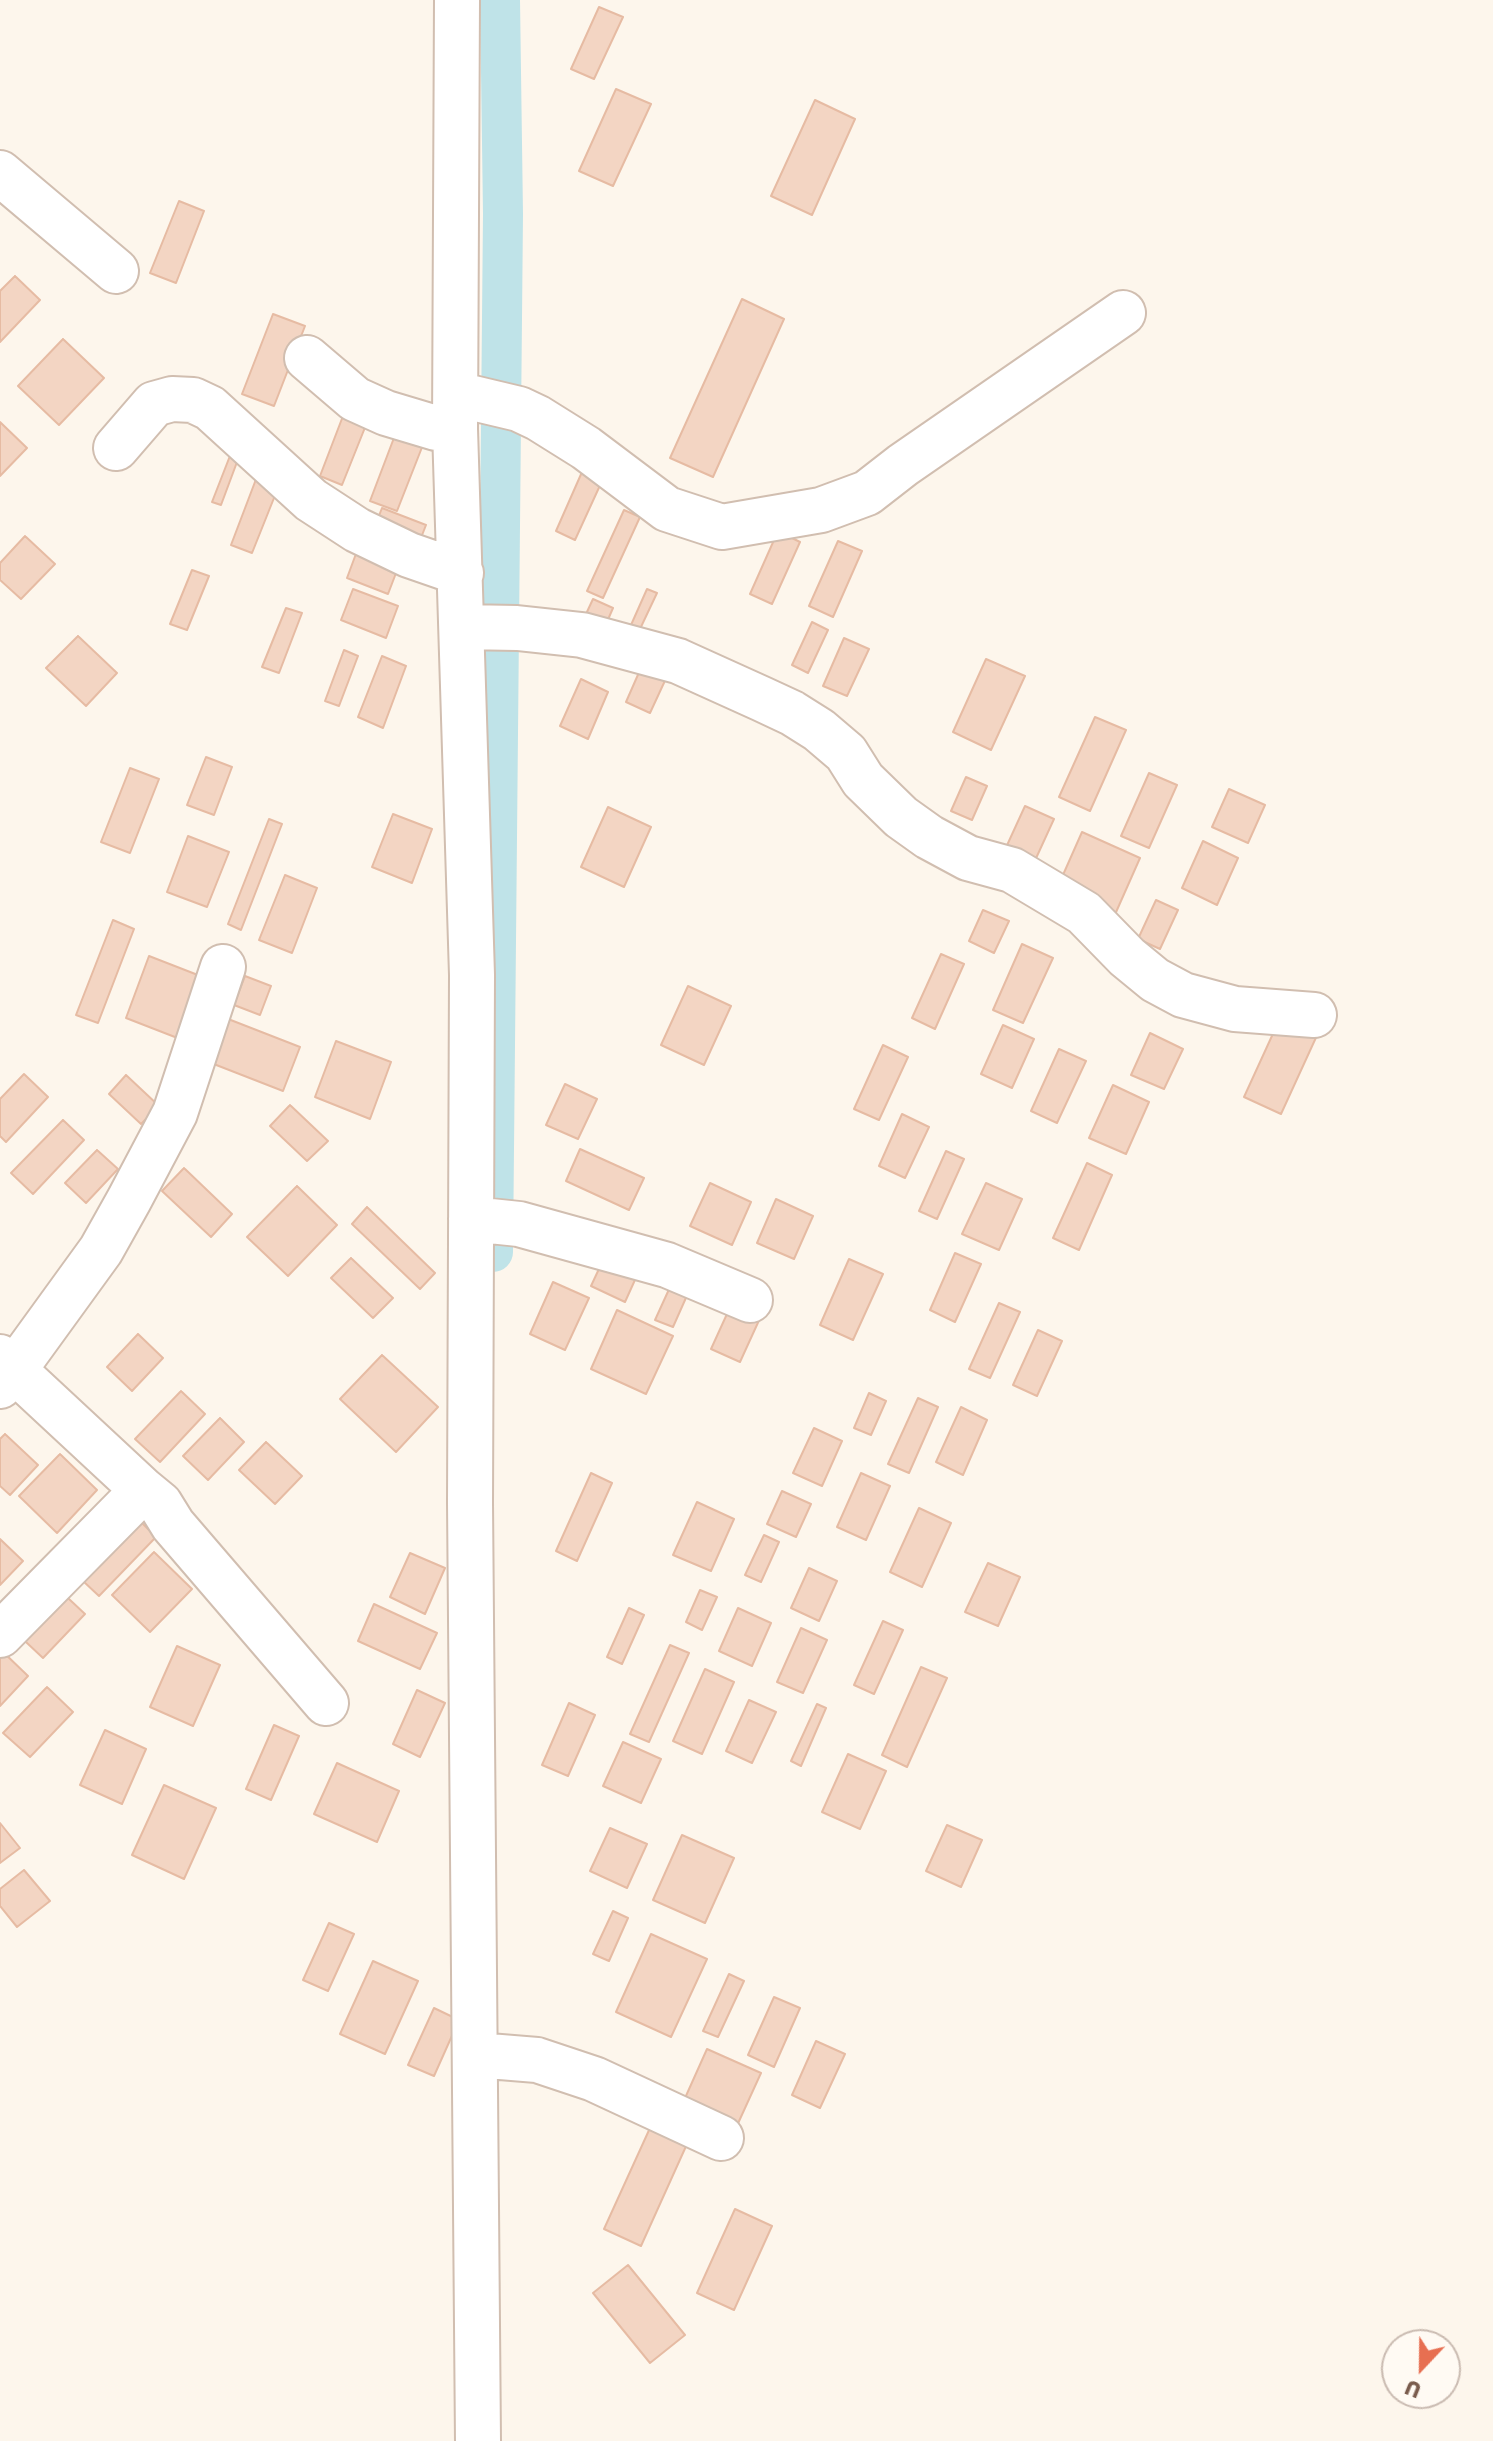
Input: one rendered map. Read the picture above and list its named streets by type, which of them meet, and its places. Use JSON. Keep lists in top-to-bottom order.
{
  "north": "bottom"
}
